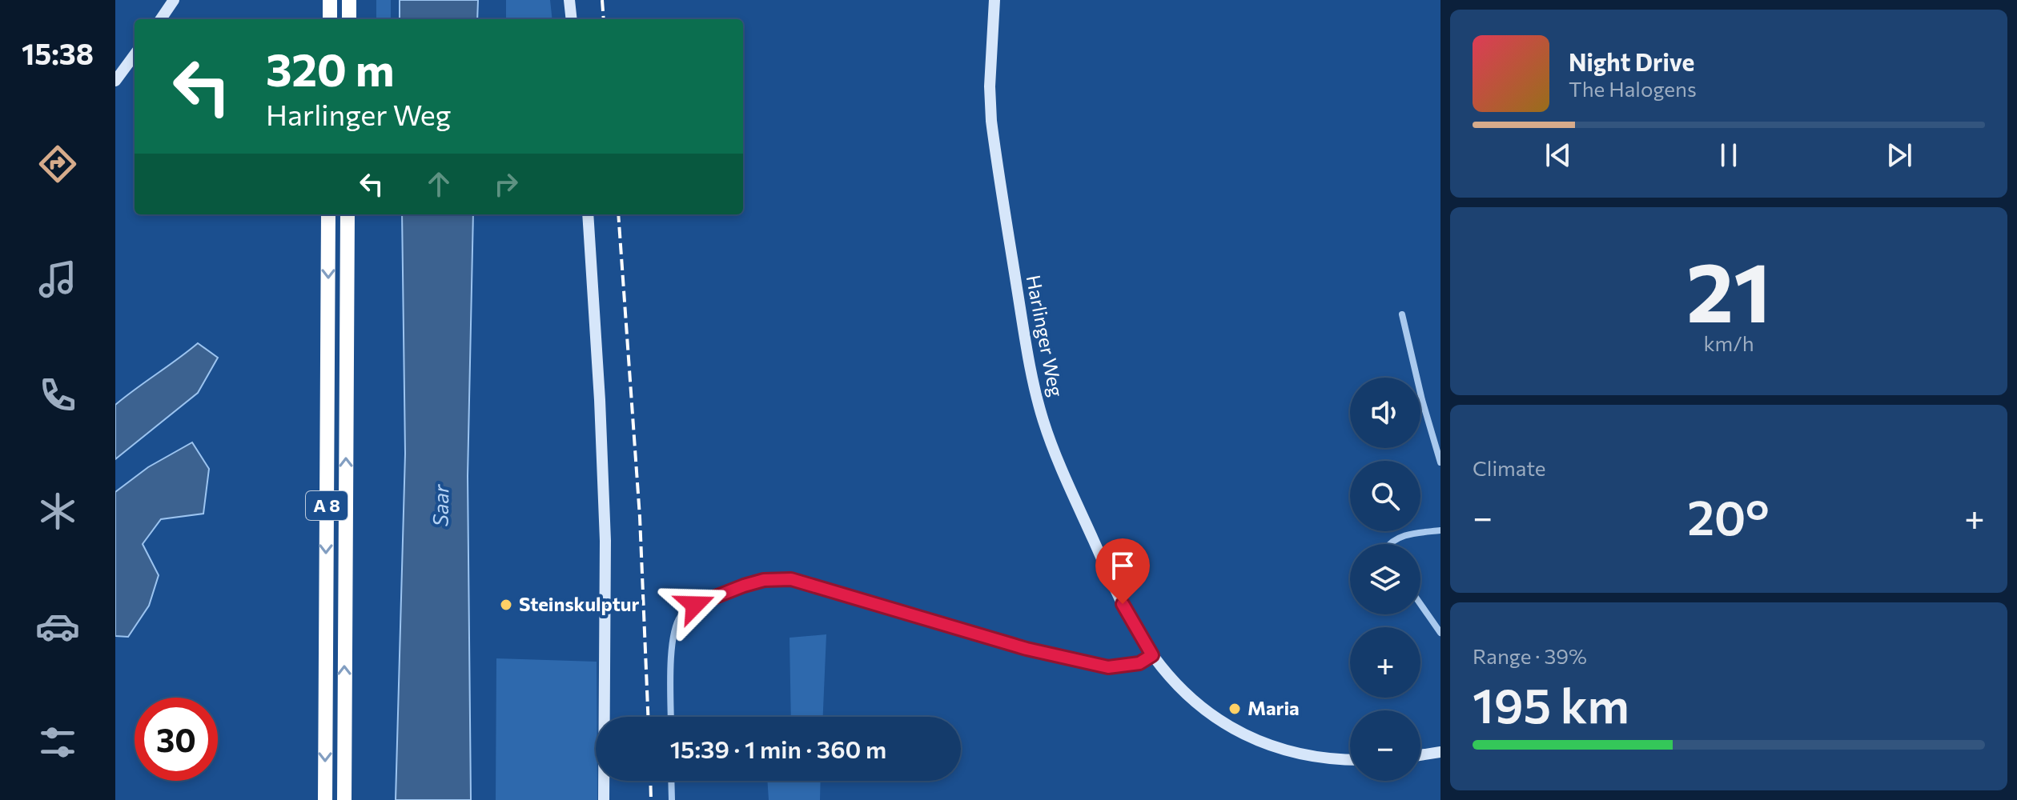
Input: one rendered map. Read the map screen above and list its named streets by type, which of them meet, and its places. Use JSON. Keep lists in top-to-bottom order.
{
  "streets": {
    "highway": ["A 8"],
    "street": ["Harlinger Weg"]
  },
  "water": ["Saar"],
  "places": ["Steinskulptur", "Maria"],
  "page": {
    "tabs": "15:38",
    "turn": ["320 m", "Harlinger Weg"],
    "song": ["Night Drive", "The Halogens"],
    "tile": [
      ["21", "km/h"],
      "Climate",
      ["Range · 39%", "195 km"]
    ],
    "map_buttons": ["+", "−"],
    "heat": ["−", "20°", "+"],
    "limit": "30",
    "trip": "15:39 · 1 min · 360 m"
  }
}
